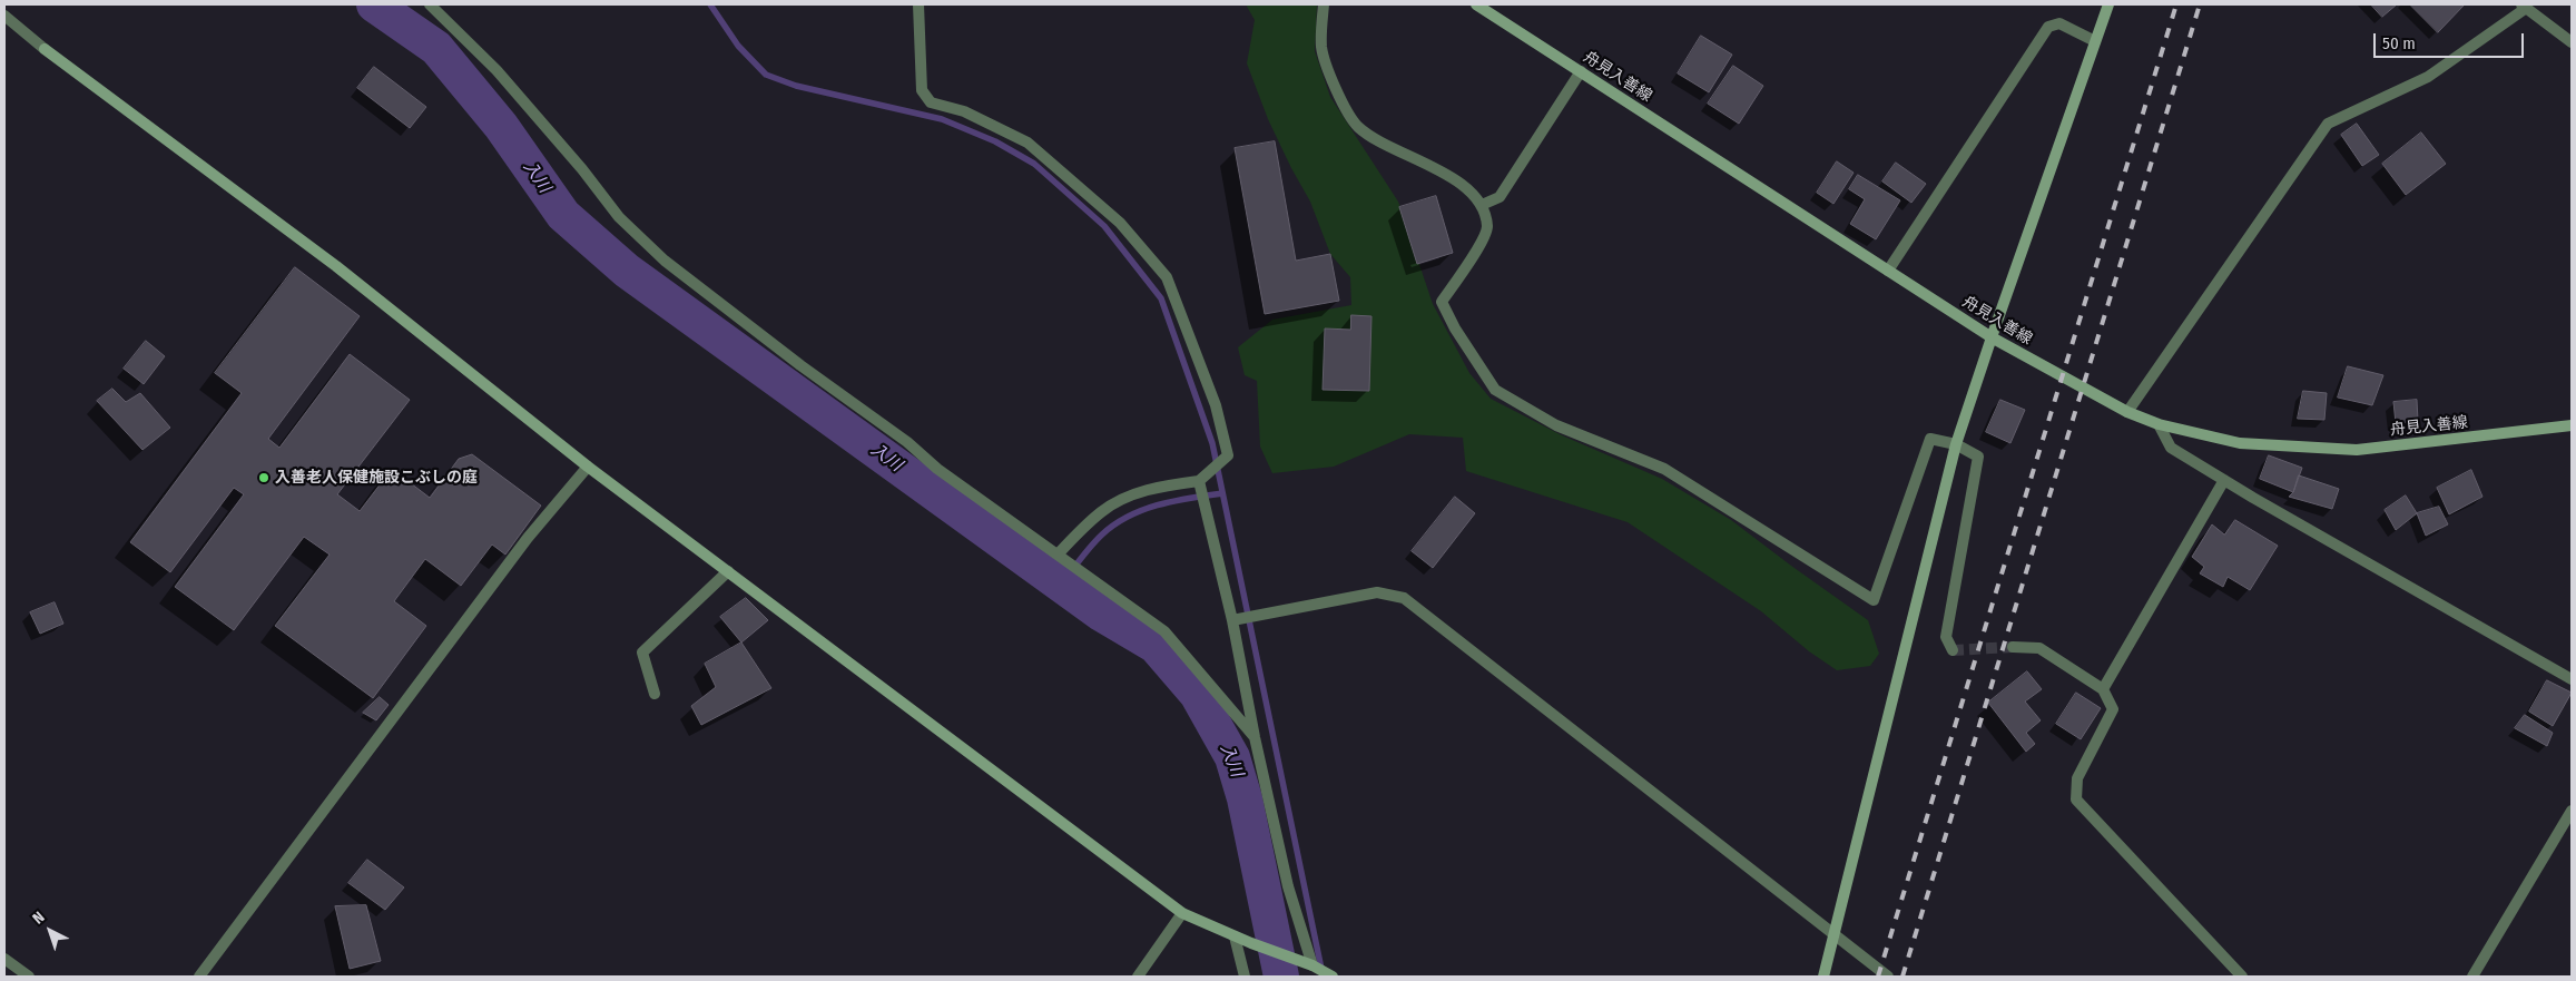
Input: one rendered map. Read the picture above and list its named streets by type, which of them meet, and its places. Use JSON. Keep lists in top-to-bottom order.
{
  "streets": {
    "street": ["舟見入善線"]
  },
  "water": ["入川"],
  "places": ["入善老人保健施設こぶしの庭"],
  "scale_bar": "50 m",
  "north": "top left"
}
